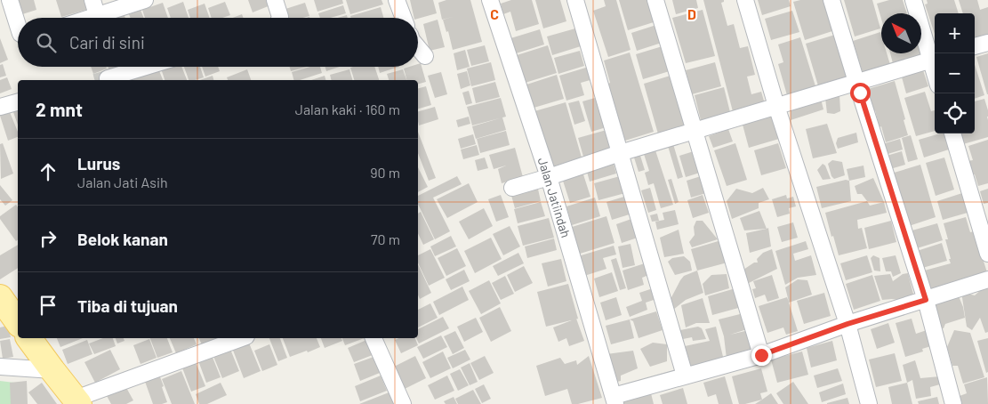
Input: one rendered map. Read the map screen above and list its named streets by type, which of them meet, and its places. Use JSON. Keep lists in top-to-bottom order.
{
  "streets": {
    "street": ["Jalan Jatiindah"]
  },
  "north": "top left",
  "page": {
    "map_buttons": ["+", "−"],
    "search": "Cari di sini",
    "heading": ["2 mnt", "Jalan kaki · 160 m"],
    "list": [
      ["Lurus", "Jalan Jati Asih", "90 m"],
      ["Belok kanan", "70 m"],
      "Tiba di tujuan"
    ]
  },
  "grid": {
    "columns": ["C", "D"]
  }
}
